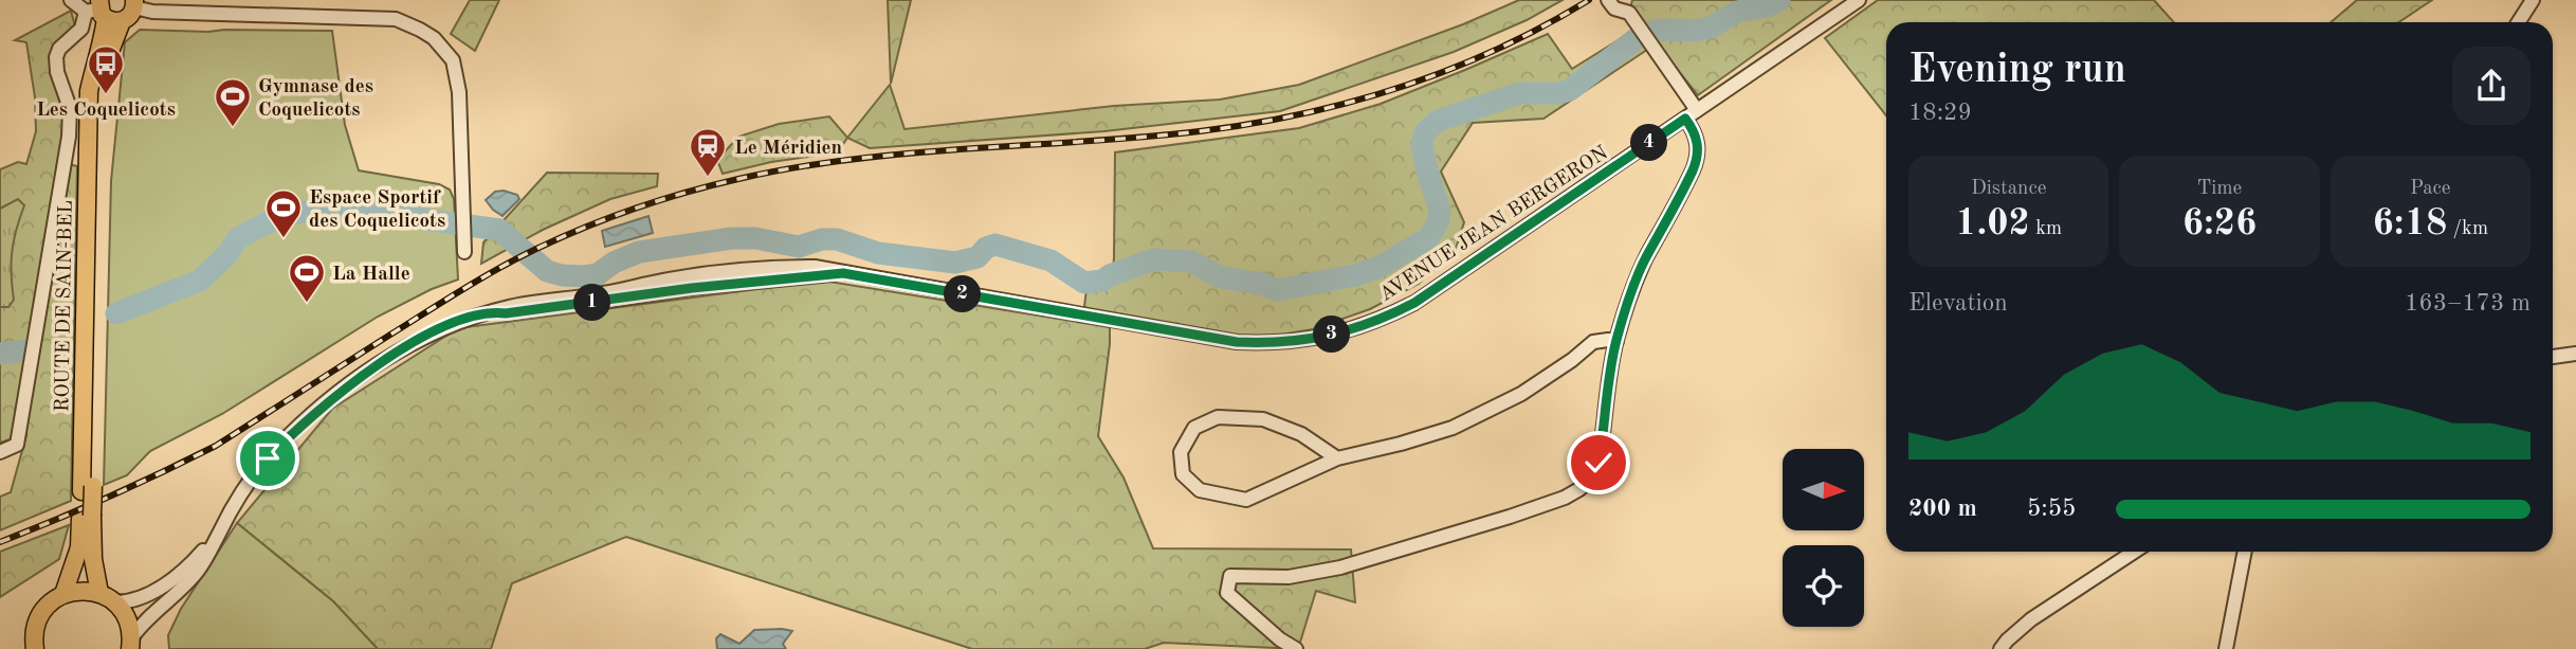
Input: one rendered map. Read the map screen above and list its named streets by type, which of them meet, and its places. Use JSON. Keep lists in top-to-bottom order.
{
  "streets": {
    "main road": ["ROUTE DE SAIN-BEL"],
    "street": ["AVENUE JEAN BERGERON"]
  },
  "crossings": [
    ["AVENUE JEAN BERGERON", "ROUTE DE SAIN-BEL"]
  ],
  "places": {
    "bus stop": ["Les Coquelicots"],
    "sports": ["Gymnase des Coquelicots", "Espace Sportif des Coquelicots", "La Halle"],
    "station": ["Le Méridien"]
  },
  "north": "right",
  "page": {
    "heading": ["Evening run", "18:29"],
    "pins": [
      "4",
      "2",
      "1",
      "3"
    ],
    "stats": [
      ["Distance", "1.02 km"],
      ["Time", "6:26"],
      ["Pace", "6:18 /km"]
    ],
    "chart": ["Elevation", "163–173 m"],
    "list": [
      {
        "name": "200 m",
        "note": "5:55"
      }
    ]
  }
}
